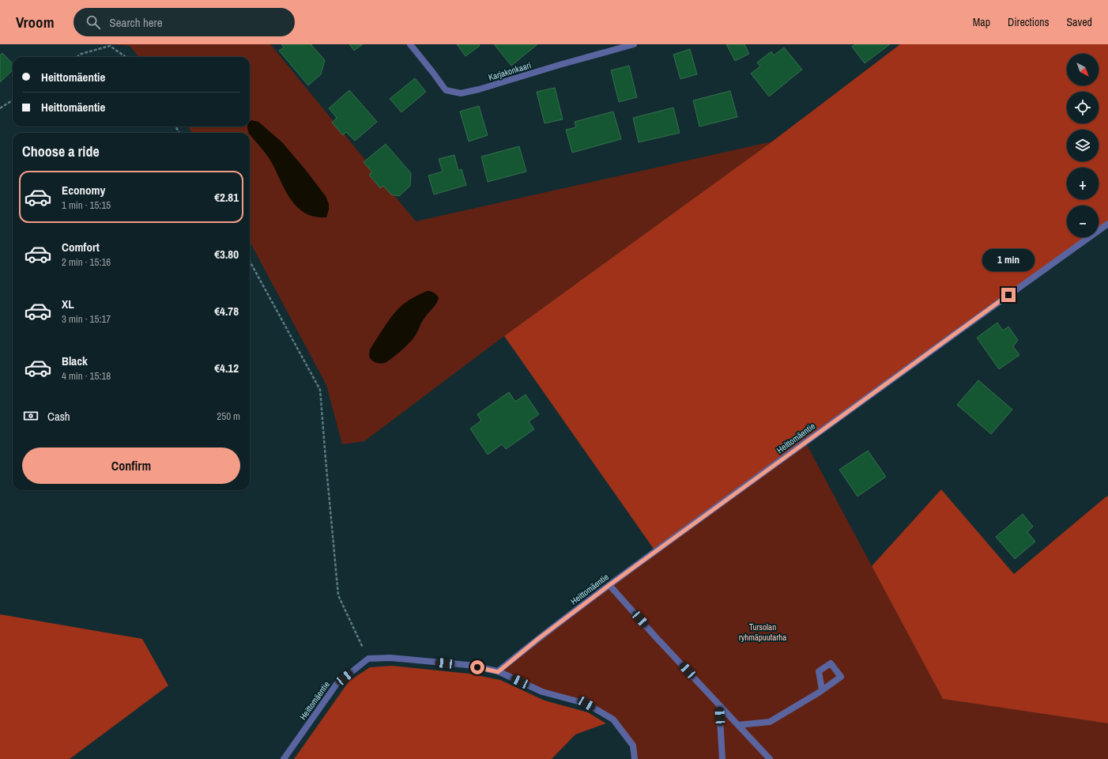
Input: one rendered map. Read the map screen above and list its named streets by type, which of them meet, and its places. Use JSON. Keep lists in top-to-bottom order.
{
  "streets": {
    "street": ["Karjakonkaari", "Heittomäentie"]
  },
  "parks": ["Tursolan ryhmäpuutarha"],
  "north": "bottom right",
  "page": {
    "header": "Vroom",
    "search": "Search here",
    "nav": ["Map", "Directions", "Saved"],
    "map_buttons": ["+", "−"],
    "banner": ["Heittomäentie", "Heittomäentie"],
    "heading": "Choose a ride",
    "list": [
      {
        "name": "Economy",
        "note": "1 min · 15:15",
        "value": "€2.81"
      },
      {
        "name": "Comfort",
        "note": "2 min · 15:16",
        "value": "€3.80"
      },
      {
        "name": "XL",
        "note": "3 min · 15:17",
        "value": "€4.78"
      },
      {
        "name": "Black",
        "note": "4 min · 15:18",
        "value": "€4.12"
      }
    ],
    "bubble": "1 min",
    "pay": ["Cash", "250 m"],
    "buttons": "Confirm"
  }
}
